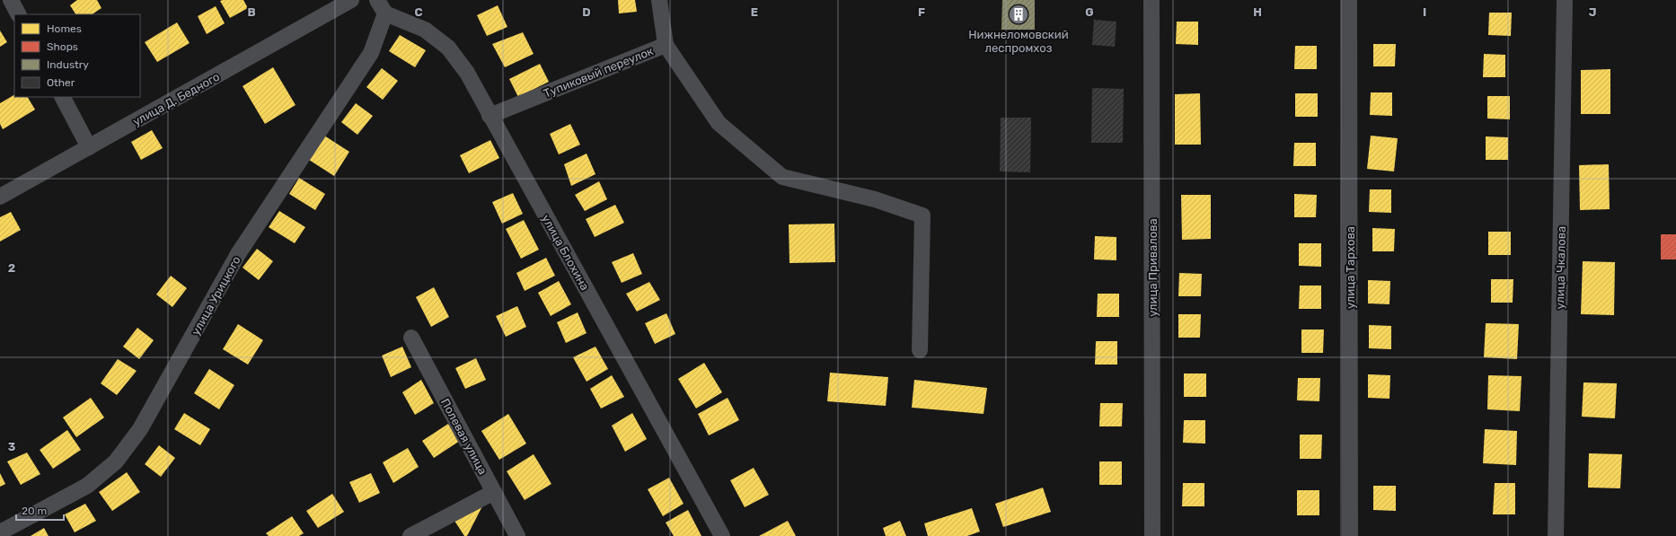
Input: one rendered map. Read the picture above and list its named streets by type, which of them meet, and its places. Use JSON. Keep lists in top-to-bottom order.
{
  "streets": {
    "street": [
      "Тупиковый переулок",
      "улица Д. Бедного",
      "улица Блохина",
      "улица Привалова",
      "улица Тархова",
      "улица Чкалова",
      "улица Урицкого",
      "Полевая улица"
    ]
  },
  "crossings": [
    ["Тупиковый переулок", "улица Блохина"],
    ["улица Блохина", "улица Урицкого"]
  ],
  "places": {
    "building": ["Нижнеломовский леспромхоз"]
  },
  "legend": [
    "Homes",
    "Shops",
    "Industry",
    "Other"
  ],
  "scale_bar": "20 m",
  "grid": {
    "columns": [
      "B",
      "C",
      "D",
      "E",
      "F",
      "G",
      "H",
      "I",
      "J"
    ],
    "rows": ["2", "3"]
  }
}
